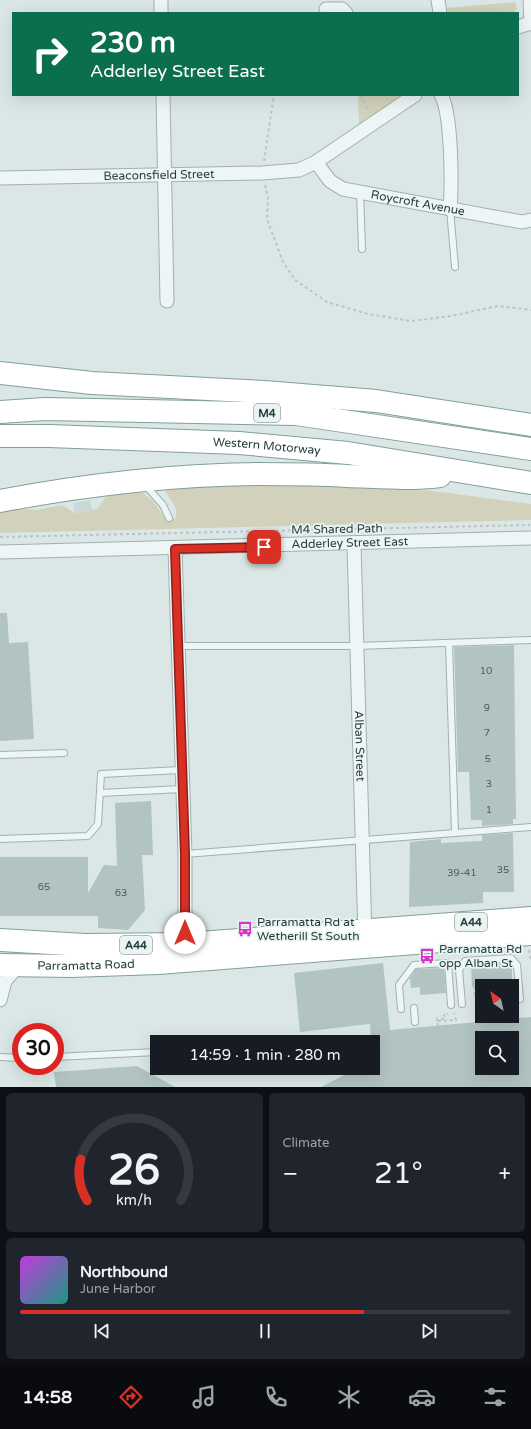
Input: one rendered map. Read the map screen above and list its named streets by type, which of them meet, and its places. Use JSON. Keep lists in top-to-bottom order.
{
  "streets": {
    "highway": [
      "M4",
      "Western Motorway",
      "A44",
      "Parramatta Road"
    ],
    "street": [
      "Beaconsfield Street",
      "Roycroft Avenue",
      "Adderley Street East",
      "Alban Street"
    ],
    "path": ["M4 Shared Path"]
  },
  "crossings": [
    ["Beaconsfield Street", "Roycroft Avenue"],
    ["Adderley Street East", "Alban Street"],
    ["Alban Street", "Parramatta Road"]
  ],
  "places": {
    "bus stop": ["Parramatta Rd at Wetherill St South", "Parramatta Rd opp Alban St"]
  },
  "house_numbers": [
    "10",
    "9",
    "7",
    "5",
    "3",
    "1",
    "35",
    "39-41",
    "65",
    "63"
  ],
  "north": "top left",
  "page": {
    "turn": ["230 m", "Adderley Street East"],
    "limit": "30",
    "trip": "14:59 · 1 min · 280 m",
    "tile": "Climate",
    "heat": ["−", "21°", "+"],
    "song": ["Northbound", "June Harbor"],
    "tabs": "14:58",
    "gauge": ["26", "km/h"]
  }
}
